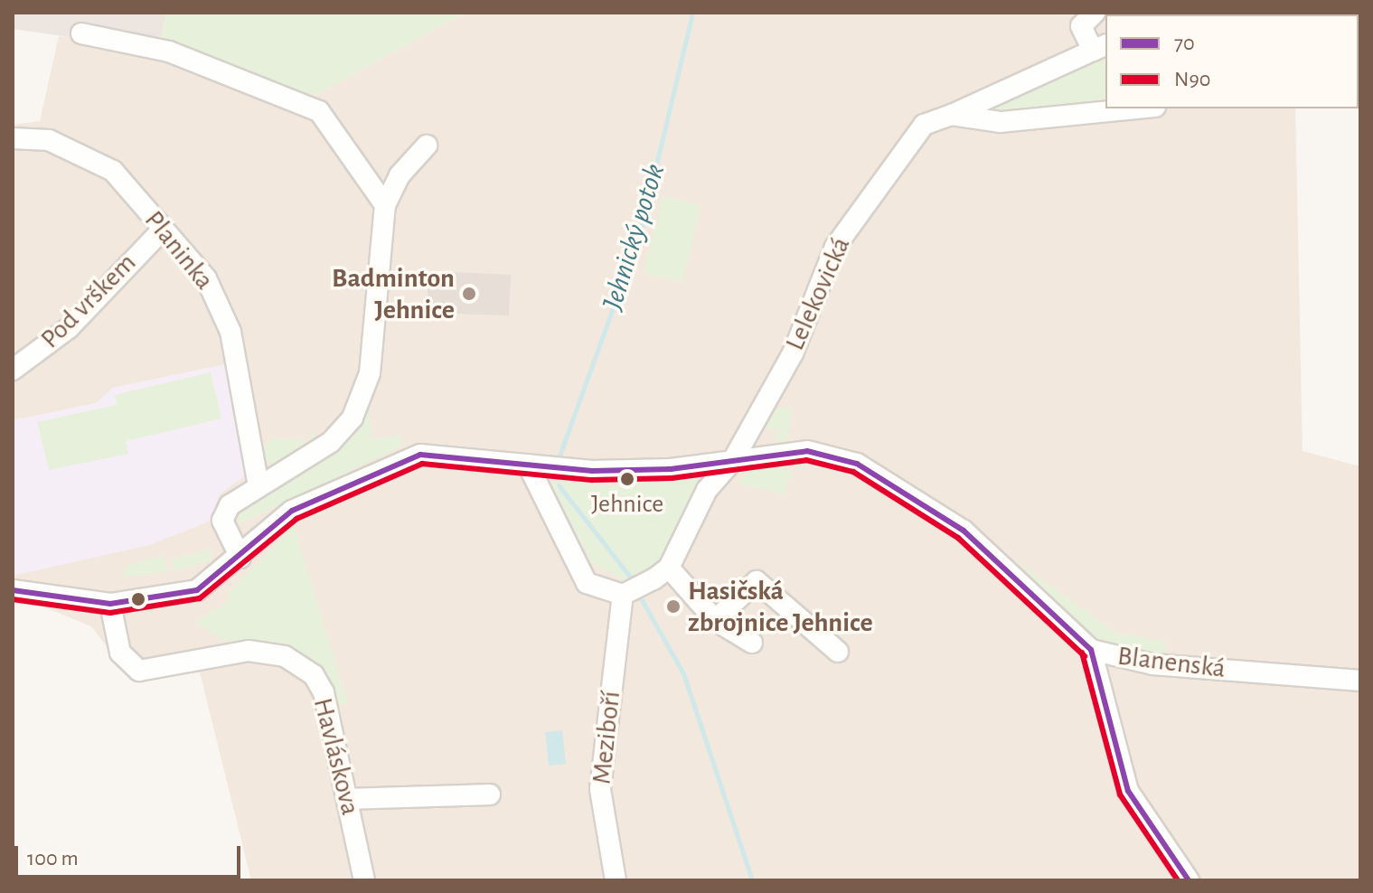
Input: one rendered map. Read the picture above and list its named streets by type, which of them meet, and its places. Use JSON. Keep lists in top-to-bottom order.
{
  "streets": {
    "street": [
      "Planinka",
      "Lelekovická",
      "Pod vrškem",
      "Blanenská",
      "Meziboří",
      "Havláskova"
    ]
  },
  "crossings": [
    ["Planinka", "Pod vrškem"],
    ["Lelekovická", "Blanenská"],
    ["Blanenská", "Havláskova"]
  ],
  "water": ["Jehnický potok"],
  "places": ["Badminton Jehnice", "Jehnice", "Hasičská zbrojnice Jehnice"],
  "lines": ["transit line 70", "transit line N90"],
  "legend": ["70", "N90"],
  "scale_bar": "100 m"
}
